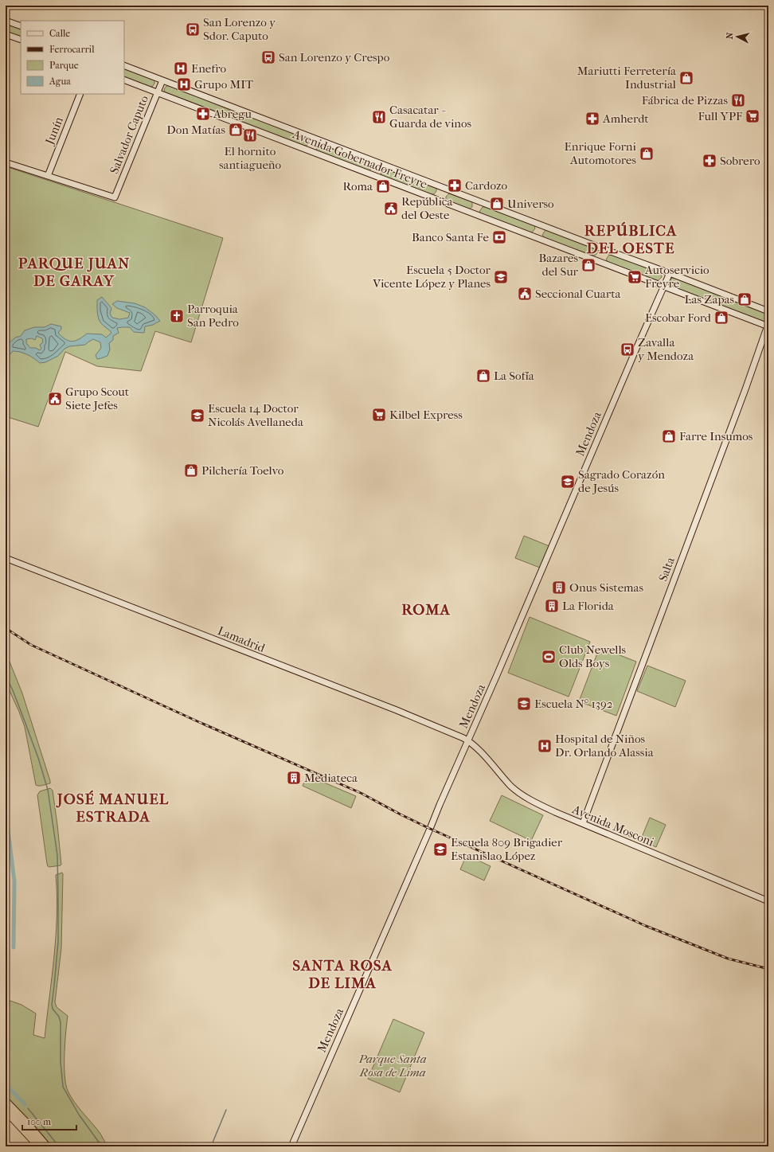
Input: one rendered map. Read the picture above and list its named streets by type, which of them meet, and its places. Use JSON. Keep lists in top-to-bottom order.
{
  "streets": {
    "street": [
      "Junín",
      "Salvador Caputo",
      "Avenida Gobernador Freyre",
      "Mendoza",
      "Salta",
      "Lamadrid",
      "Avenida Mosconi"
    ]
  },
  "crossings": [
    ["Junín", "Salvador Caputo"],
    ["Salvador Caputo", "Avenida Gobernador Freyre"],
    ["Avenida Gobernador Freyre", "Mendoza"],
    ["Avenida Gobernador Freyre", "Salta"],
    ["Mendoza", "Lamadrid"],
    ["Mendoza", "Avenida Mosconi"],
    ["Salta", "Avenida Mosconi"],
    ["Lamadrid", "Avenida Mosconi"]
  ],
  "districts": [
    "REPÚBLICA DEL OESTE",
    "PARQUE JUAN DE GARAY",
    "ROMA",
    "JOSÉ MANUEL ESTRADA",
    "SANTA ROSA DE LIMA"
  ],
  "parks": ["Parque Santa Rosa de Lima"],
  "places": {
    "bus stop": ["San Lorenzo y Sdor. Caputo", "San Lorenzo y Crespo", "Zavalla y Mendoza"],
    "hospital": ["Enefro", "Grupo MIT", "Hospital de Niños Dr. Orlando Alassia"],
    "shop": [
      "Mariutti Ferretería Industrial",
      "Don Matías",
      "Enrique Forni Automotores",
      "Roma",
      "Universo",
      "Bazares del Sur",
      "Las Zapas",
      "Escobar Ford",
      "La Sofía",
      "Farre Insumos",
      "Pilchería Toelvo"
    ],
    "restaurant": ["Fábrica de Pizzas", "Casacatar - Guarda de vinos", "El hornito santiagueño"],
    "pharmacy": [
      "Abregu",
      "Amherdt",
      "Sobrero",
      "Cardozo"
    ],
    "supermarket": ["Full YPF", "Autoservicio Freyre", "Kilbel Express"],
    "public building": ["República del Oeste", "Seccional Cuarta", "Grupo Scout Siete Jefes"],
    "bank": ["Banco Santa Fe"],
    "school or university": [
      "Escuela 5 Doctor Vicente López y Planes",
      "Escuela 14 Doctor Nicolás Avellaneda",
      "Sagrado Corazón de Jesús",
      "Escuela N° 1392",
      "Escuela 809 Brigadier Estanislao López"
    ],
    "church": ["Parroquia San Pedro"],
    "building": ["Onus Sistemas", "La Florida", "Mediateca"],
    "sports": ["Club Newells Olds Boys"]
  },
  "legend": [
    "Calle",
    "Ferrocarril",
    "Parque",
    "Agua"
  ],
  "scale_bar": "100 m",
  "north": "left"
}
